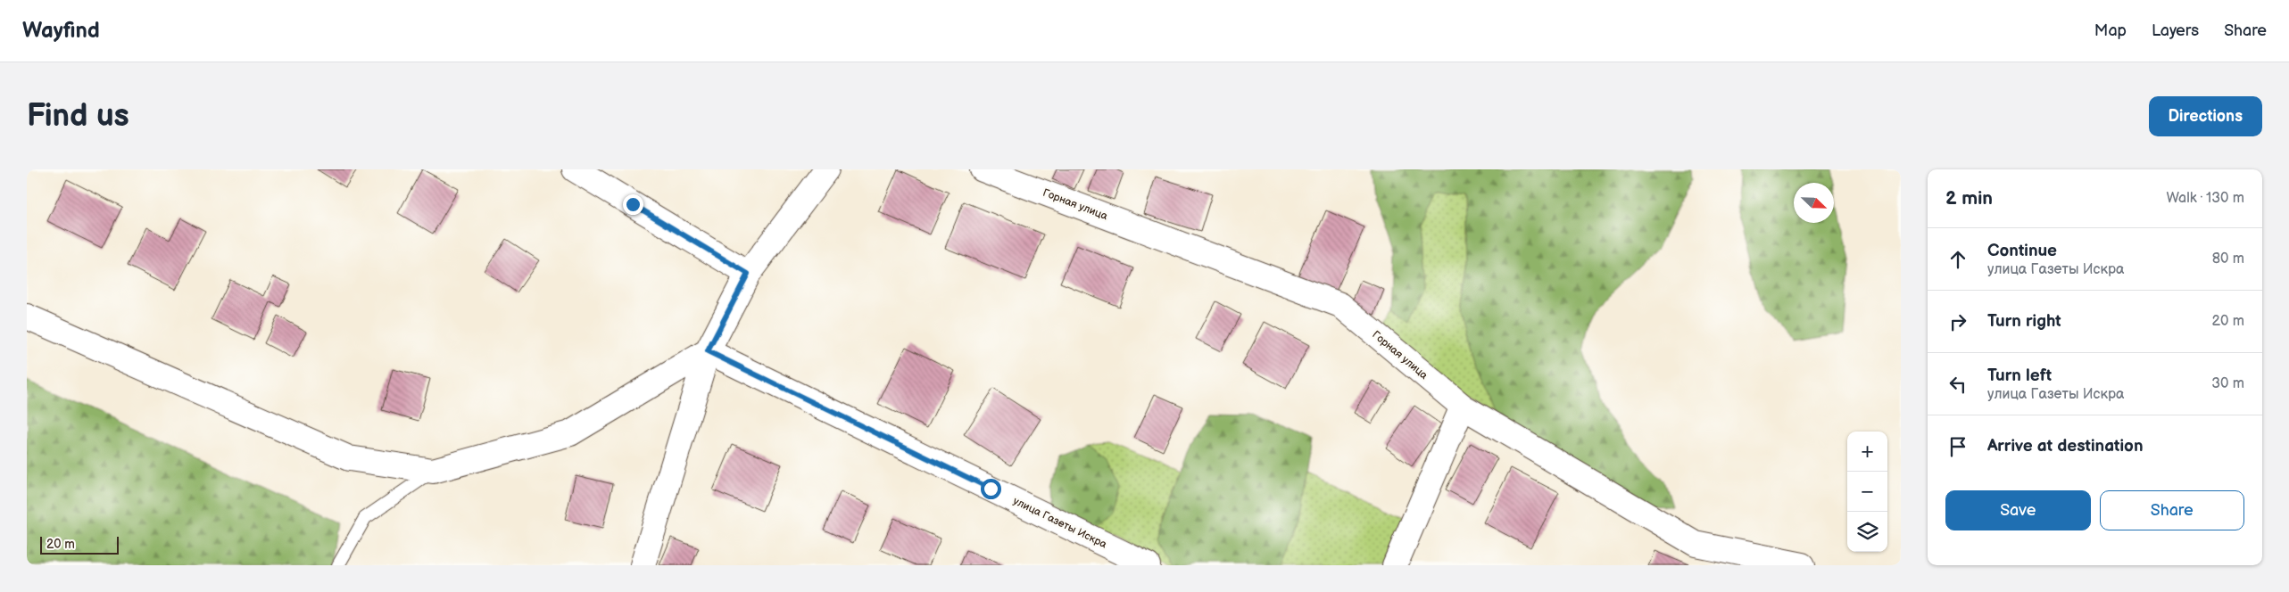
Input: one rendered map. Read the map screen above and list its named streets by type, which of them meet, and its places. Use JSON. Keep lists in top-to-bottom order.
{
  "streets": {
    "street": ["Горная улица", "улица Газеты Искра"]
  },
  "scale_bar": "20 m",
  "north": "bottom right",
  "page": {
    "header": "Wayfind",
    "nav": ["Map", "Layers", "Share"],
    "buttons": [
      "Directions",
      ["Save", "Share"]
    ],
    "title": "Find us",
    "heading": ["2 min", "Walk · 130 m"],
    "list": [
      ["Continue", "улица Газеты Искра", "80 m"],
      ["Turn right", "20 m"],
      ["Turn left", "улица Газеты Искра", "30 m"],
      "Arrive at destination"
    ],
    "map_buttons": ["+", "−"],
    "scale": "20 m"
  }
}
